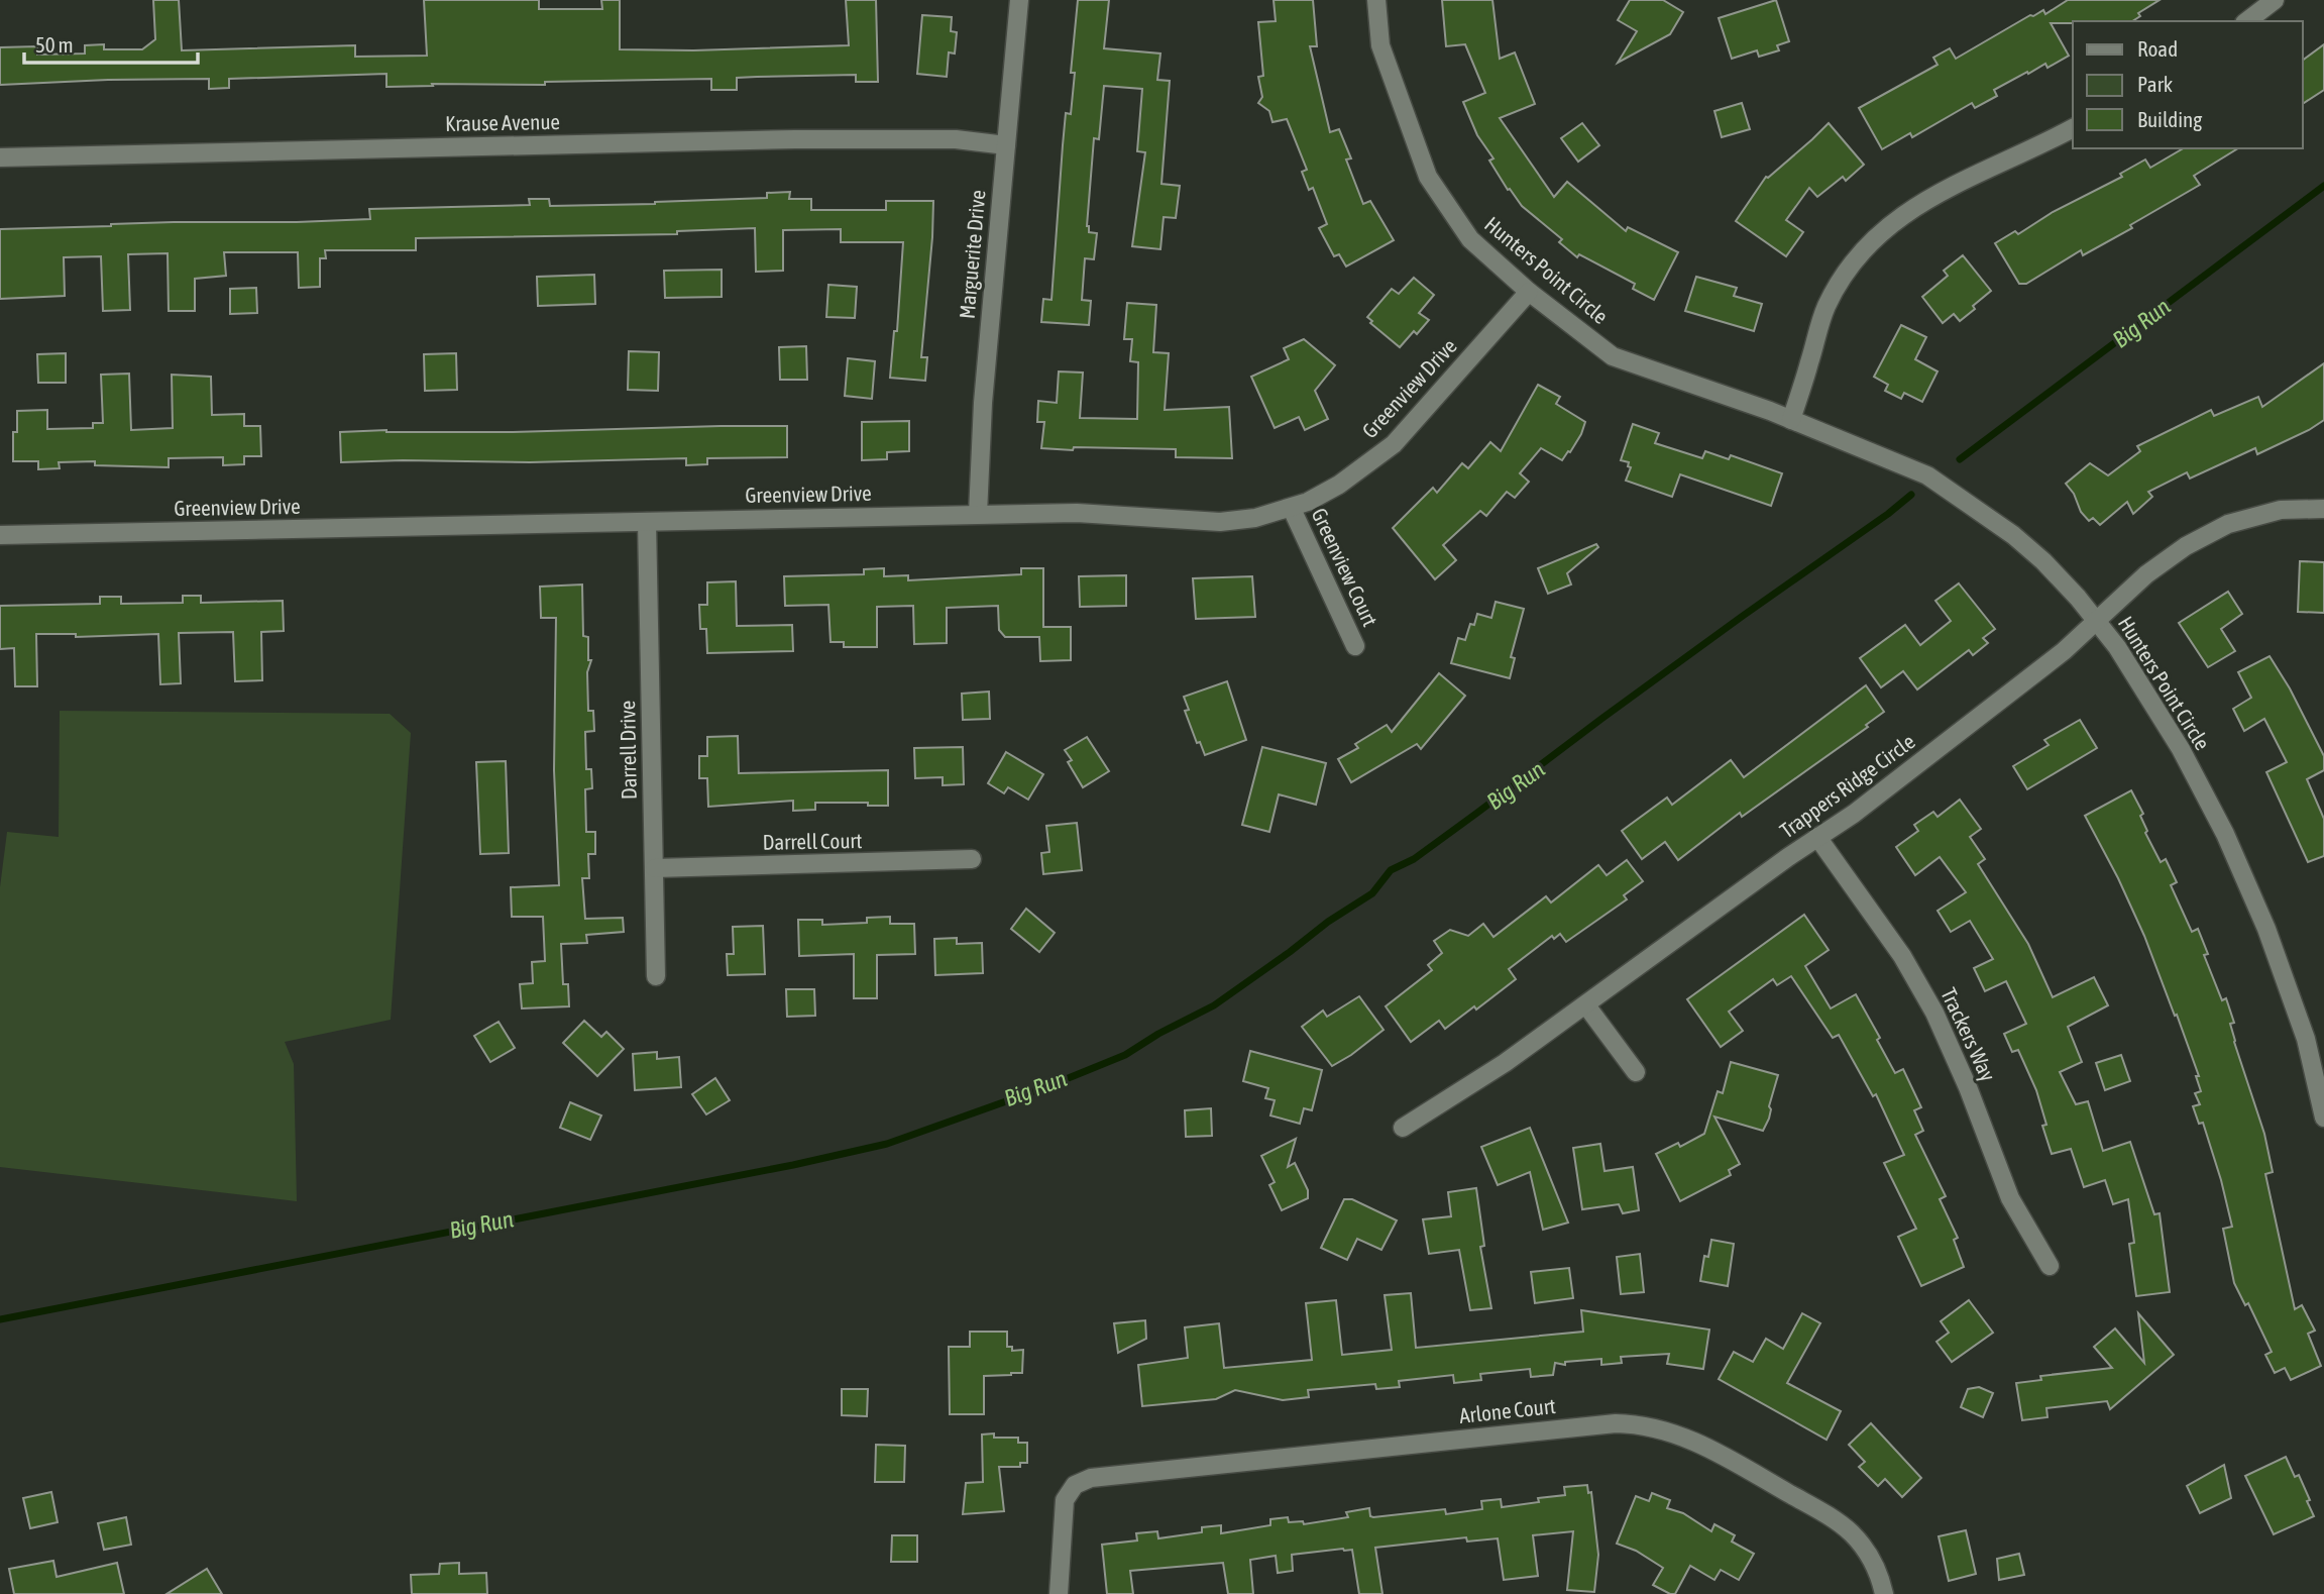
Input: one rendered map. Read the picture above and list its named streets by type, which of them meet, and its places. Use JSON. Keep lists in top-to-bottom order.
{
  "streets": {
    "street": [
      "Krause Avenue",
      "Marguerite Drive",
      "Hunters Point Circle",
      "Greenview Drive",
      "Greenview Court",
      "Darrell Drive",
      "Trappers Ridge Circle",
      "Darrell Court",
      "Trackers Way",
      "Arlone Court"
    ]
  },
  "crossings": [
    ["Krause Avenue", "Marguerite Drive"],
    ["Marguerite Drive", "Greenview Drive"],
    ["Hunters Point Circle", "Greenview Drive"],
    ["Hunters Point Circle", "Trappers Ridge Circle"],
    ["Greenview Drive", "Greenview Court"],
    ["Greenview Drive", "Darrell Drive"],
    ["Darrell Drive", "Darrell Court"],
    ["Trappers Ridge Circle", "Trackers Way"]
  ],
  "water": ["Big Run"],
  "legend": ["Road", "Park", "Building"],
  "scale_bar": "50 m"
}
